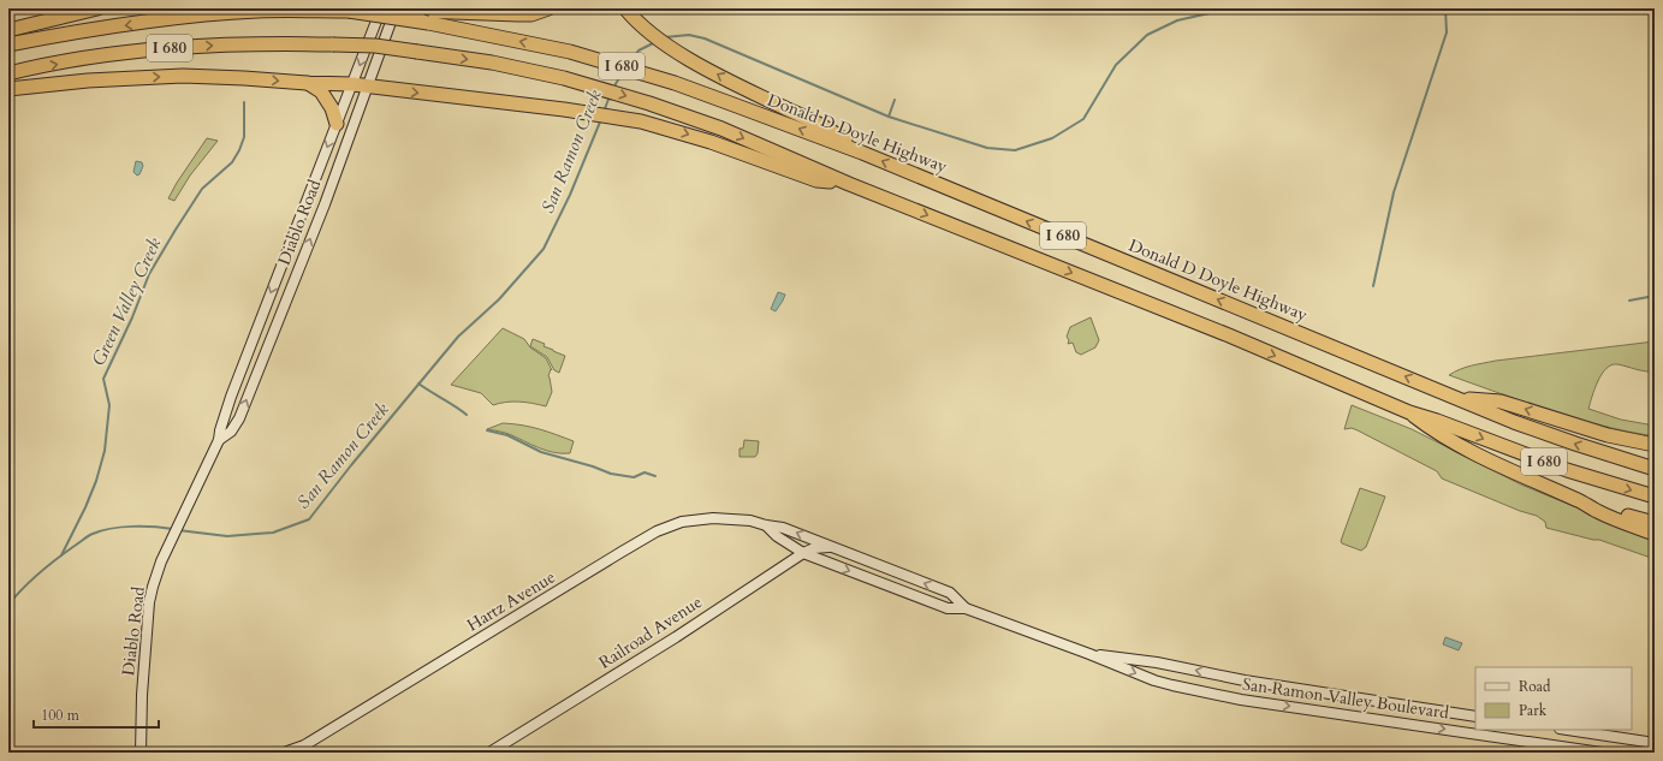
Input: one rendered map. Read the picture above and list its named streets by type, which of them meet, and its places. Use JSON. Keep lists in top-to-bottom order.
{
  "streets": {
    "highway": ["I 680", "Donald D Doyle Highway"],
    "main road": [
      "Diablo Road",
      "Hartz Avenue",
      "Railroad Avenue",
      "San Ramon Valley Boulevard"
    ]
  },
  "crossings": [
    ["Hartz Avenue", "San Ramon Valley Boulevard"],
    ["Railroad Avenue", "San Ramon Valley Boulevard"]
  ],
  "water": ["San Ramon Creek", "Green Valley Creek"],
  "legend": ["Road", "Park"],
  "scale_bar": "100 m"
}
